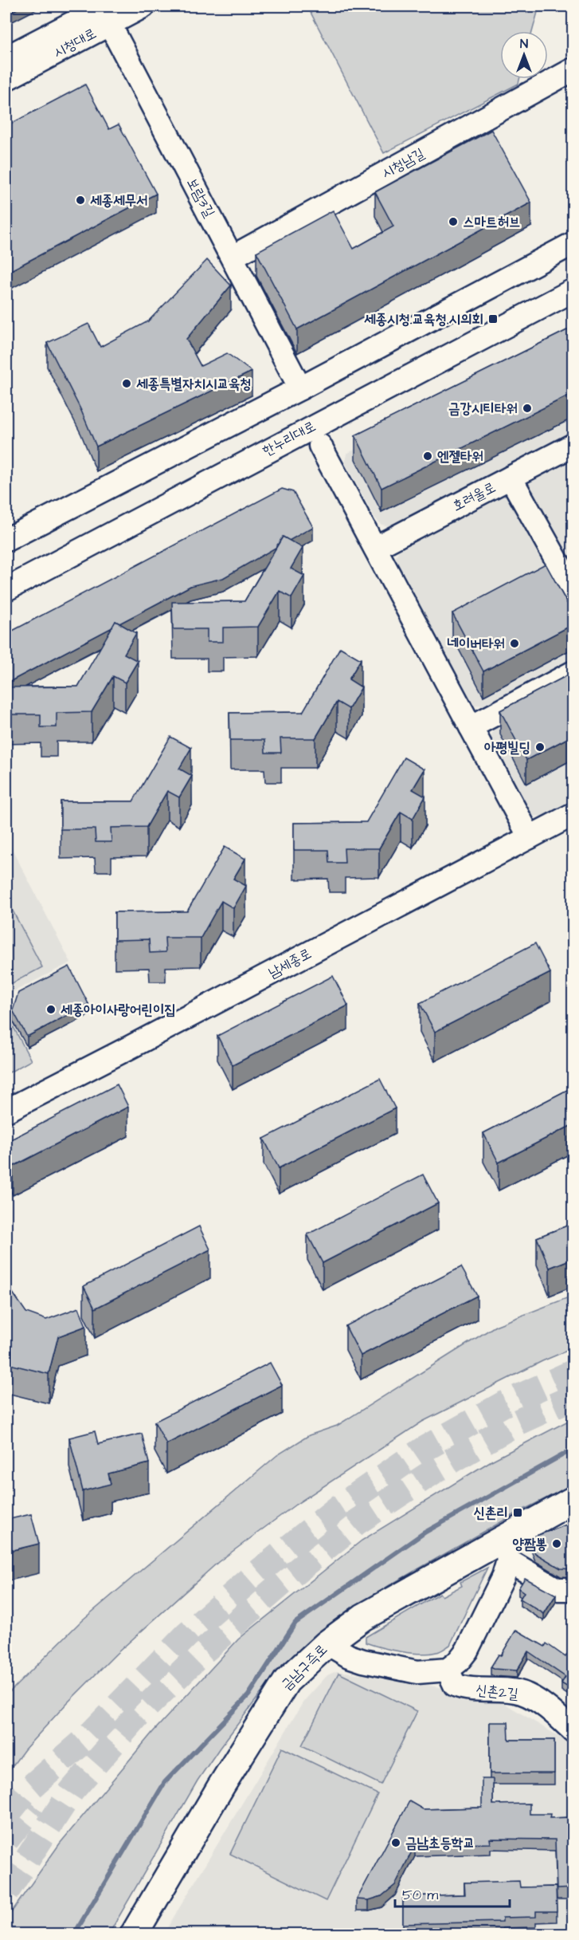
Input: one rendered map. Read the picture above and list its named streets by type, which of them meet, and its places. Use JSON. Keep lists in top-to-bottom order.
{
  "streets": {
    "main road": ["금남구즉로"],
    "street": [
      "시청대로",
      "시청남길",
      "보람3길",
      "한누리대로",
      "호려울로",
      "남세종로",
      "신촌2길"
    ]
  },
  "crossings": [
    ["시청대로", "보람3길"],
    ["시청남길", "보람3길"]
  ],
  "places": {
    "other": [
      "세종세무서",
      "스마트허브",
      "세종특별자치시교육청",
      "금강시티타워",
      "엔젤타워",
      "네이버타워",
      "아평빌딩",
      "세종아이사랑어린이집",
      "양짬뽕",
      "금남초등학교"
    ],
    "transit": ["세종시청.교육청.시의회", "신촌리"]
  },
  "scale_bar": "50 m",
  "north": "top"
}
